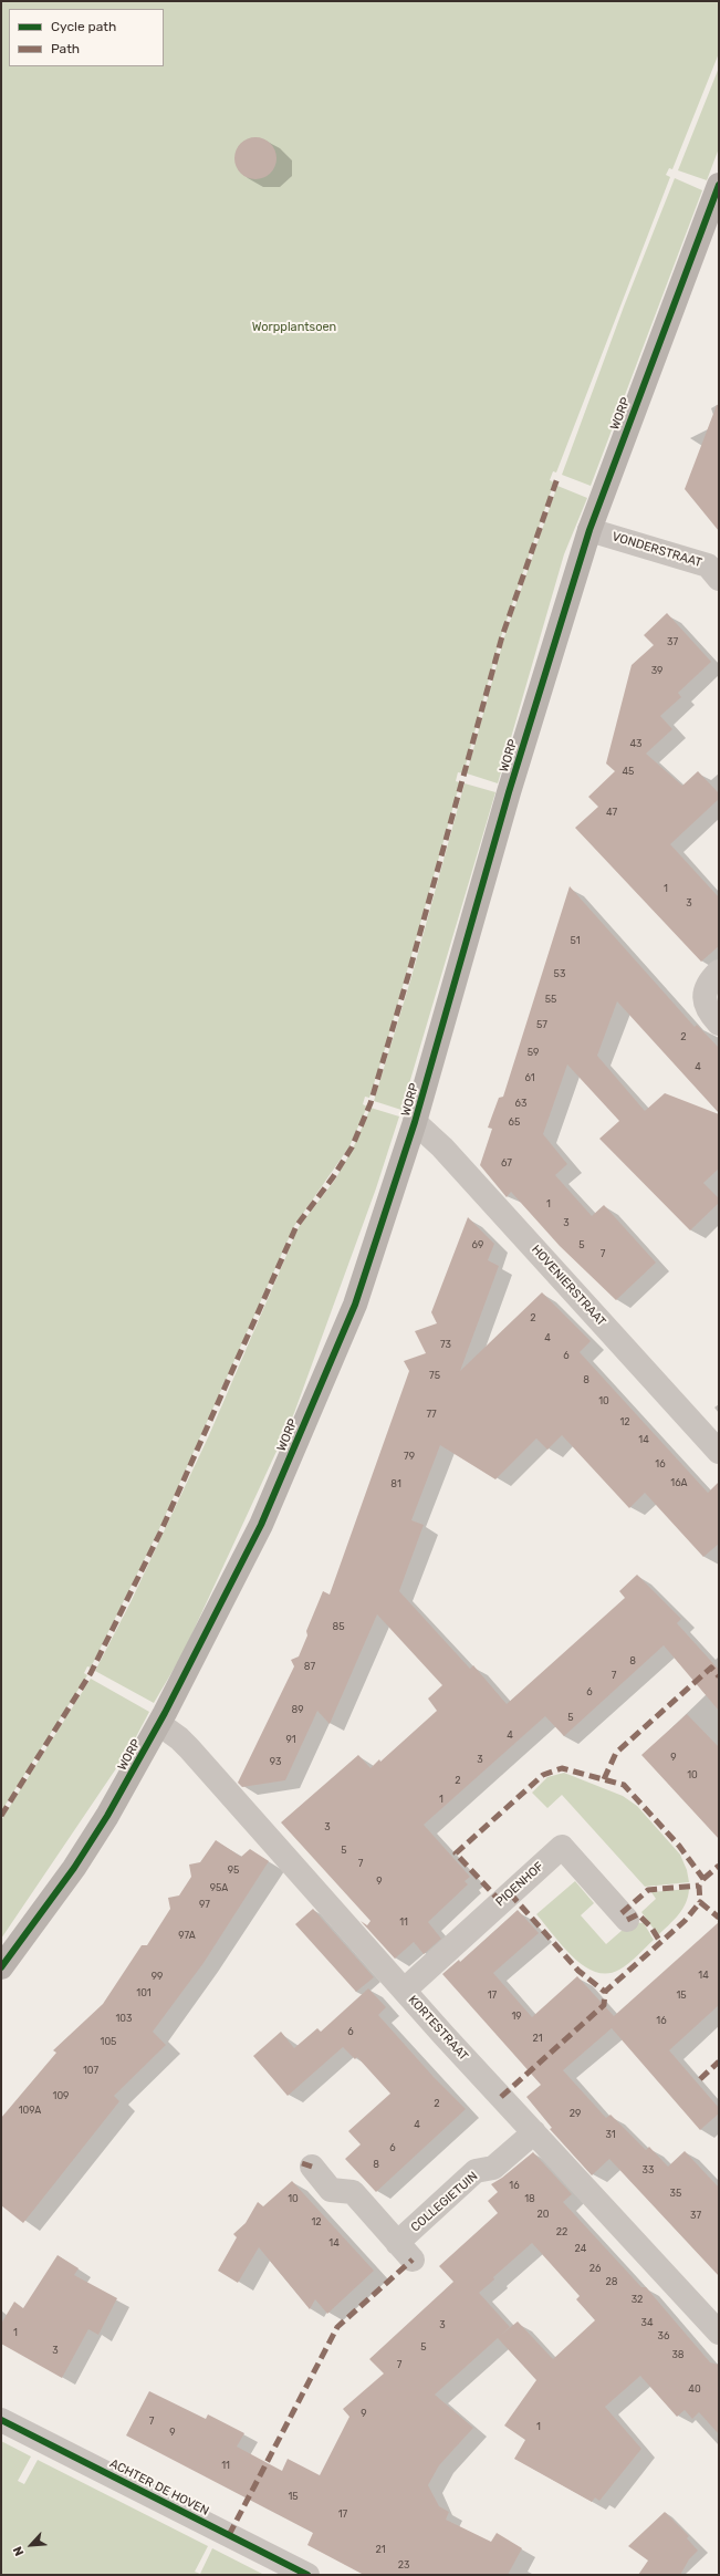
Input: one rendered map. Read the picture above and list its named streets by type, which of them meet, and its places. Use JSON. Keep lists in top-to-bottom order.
{
  "streets": {
    "street": [
      "WORP",
      "VONDERSTRAAT",
      "HOVENIERSTRAAT",
      "PIOENHOF",
      "KORTESTRAAT",
      "COLLEGIETUIN",
      "ACHTER DE HOVEN"
    ]
  },
  "crossings": [
    ["WORP", "VONDERSTRAAT"],
    ["WORP", "HOVENIERSTRAAT"],
    ["WORP", "KORTESTRAAT"],
    ["PIOENHOF", "KORTESTRAAT"],
    ["KORTESTRAAT", "COLLEGIETUIN"]
  ],
  "parks": ["Worpplantsoen"],
  "house_numbers": [
    "37",
    "39",
    "43",
    "45",
    "47",
    "1",
    "3",
    "51",
    "53",
    "55",
    "57",
    "2",
    "59",
    "4",
    "61",
    "63",
    "65",
    "67",
    "1",
    "3",
    "69",
    "5",
    "7",
    "2",
    "4",
    "73",
    "6",
    "75",
    "8",
    "10",
    "77",
    "12",
    "14",
    "79",
    "16",
    "16A",
    "81",
    "85",
    "8",
    "87",
    "7",
    "6",
    "89",
    "5",
    "4",
    "91",
    "9",
    "3",
    "93",
    "10",
    "2",
    "1",
    "3",
    "5",
    "7",
    "95",
    "9",
    "95A",
    "97",
    "11",
    "97A",
    "14",
    "99",
    "101",
    "17",
    "15",
    "19",
    "103",
    "16",
    "6",
    "21",
    "105",
    "107",
    "109",
    "2",
    "109A",
    "29",
    "4",
    "31",
    "6",
    "8",
    "33",
    "16",
    "35",
    "10",
    "18",
    "20",
    "37",
    "12",
    "22",
    "14",
    "24",
    "26",
    "28",
    "32",
    "34",
    "3",
    "1",
    "36",
    "5",
    "3",
    "38",
    "7",
    "40",
    "9",
    "7",
    "1",
    "9",
    "11",
    "15",
    "17",
    "21",
    "23"
  ],
  "legend": ["Cycle path", "Path"],
  "north": "bottom left"
}
